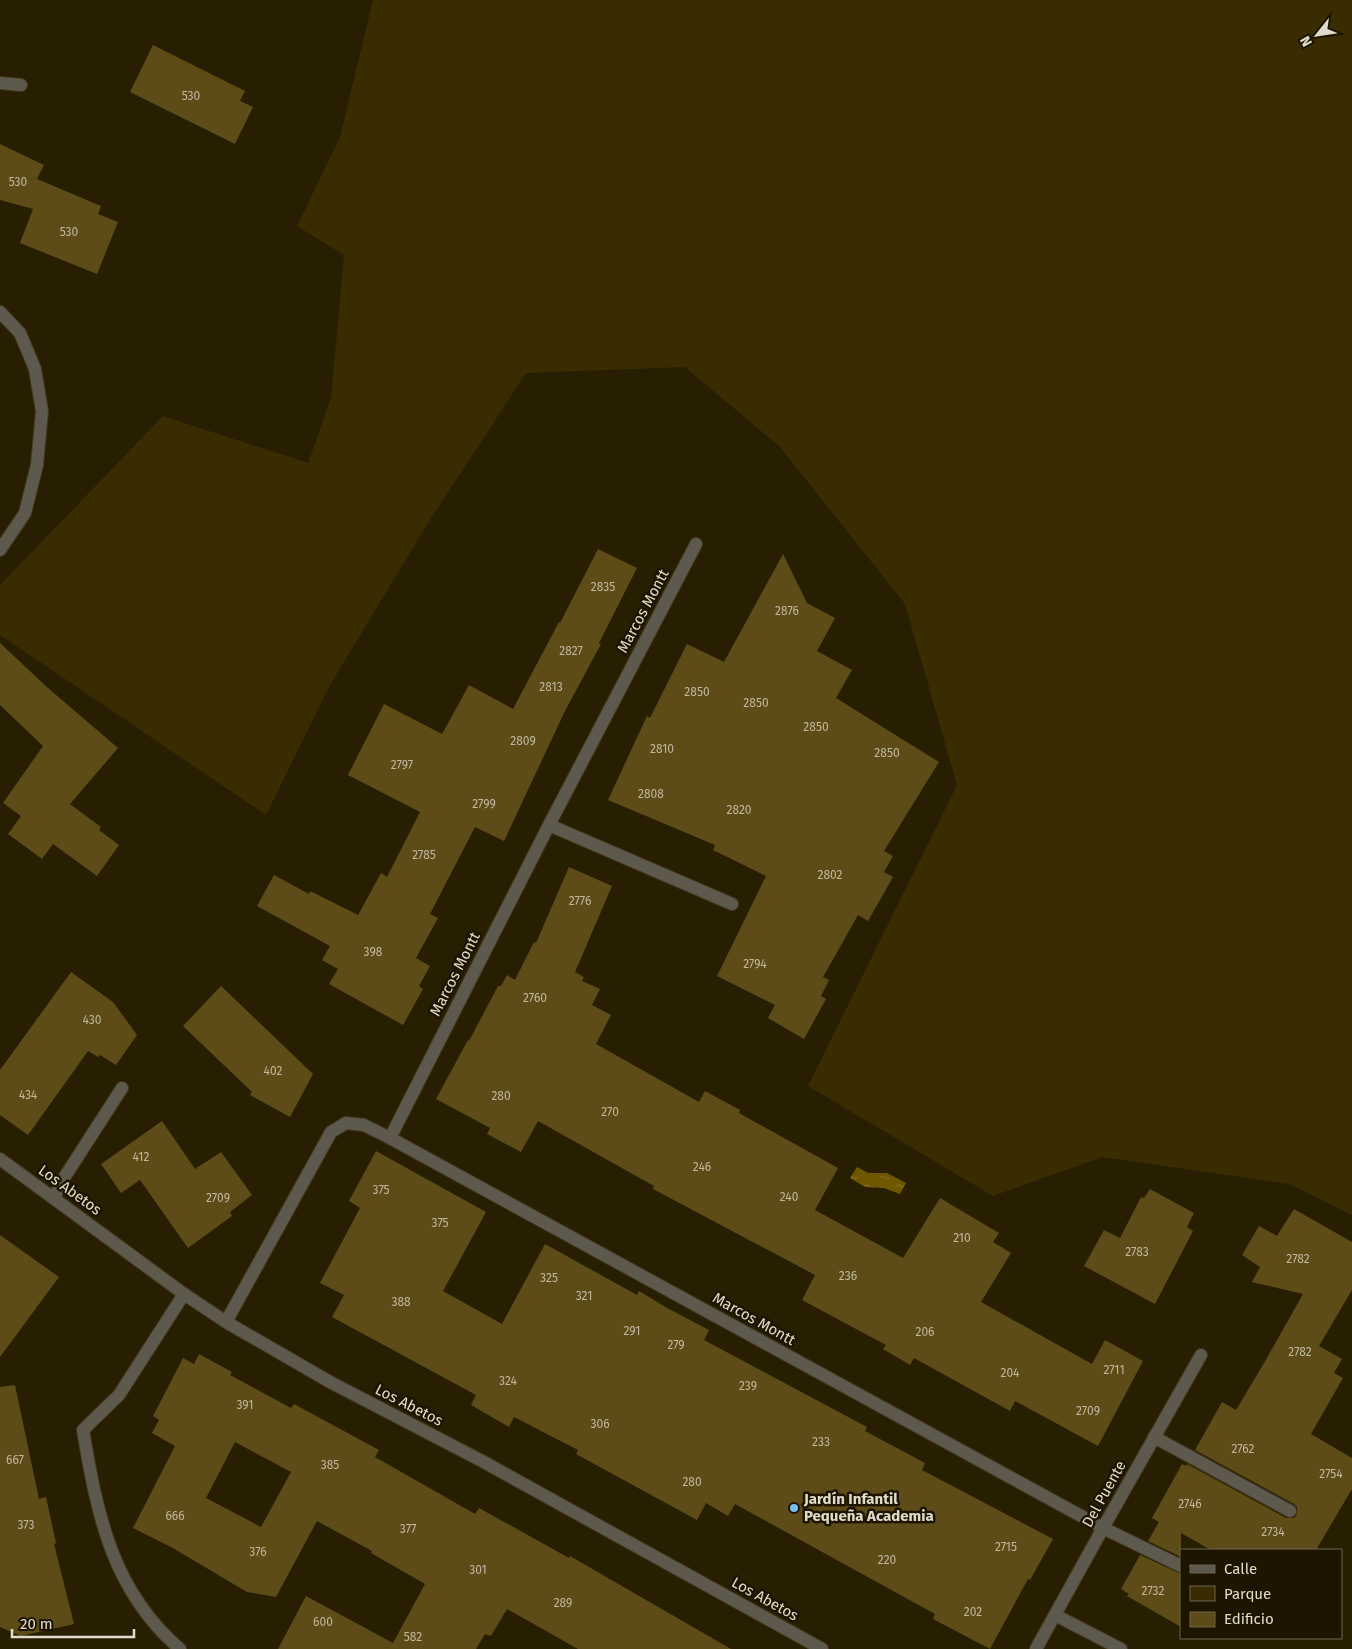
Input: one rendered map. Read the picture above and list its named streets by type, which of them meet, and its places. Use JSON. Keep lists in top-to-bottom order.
{
  "streets": {
    "street": ["Marcos Montt", "Los Abetos", "Del Puente"]
  },
  "crossings": [
    ["Marcos Montt", "Los Abetos"],
    ["Marcos Montt", "Del Puente"]
  ],
  "places": ["Jardín Infantil Pequeña Academia"],
  "house_numbers": [
    "530",
    "530",
    "530",
    "2835",
    "2876",
    "2827",
    "2813",
    "2850",
    "2850",
    "2850",
    "2809",
    "2810",
    "2850",
    "2797",
    "2808",
    "2799",
    "2820",
    "2785",
    "2802",
    "2776",
    "398",
    "2794",
    "2760",
    "430",
    "402",
    "434",
    "280",
    "270",
    "412",
    "246",
    "375",
    "240",
    "2709",
    "375",
    "210",
    "2783",
    "2782",
    "236",
    "325",
    "321",
    "388",
    "291",
    "206",
    "279",
    "2782",
    "2711",
    "204",
    "324",
    "239",
    "391",
    "2709",
    "306",
    "233",
    "2762",
    "667",
    "385",
    "2754",
    "280",
    "2746",
    "666",
    "373",
    "377",
    "2734",
    "2715",
    "376",
    "220",
    "301",
    "2732",
    "289",
    "202",
    "600",
    "582"
  ],
  "legend": ["Calle", "Parque", "Edificio"],
  "scale_bar": "20 m",
  "north": "bottom left"
}
